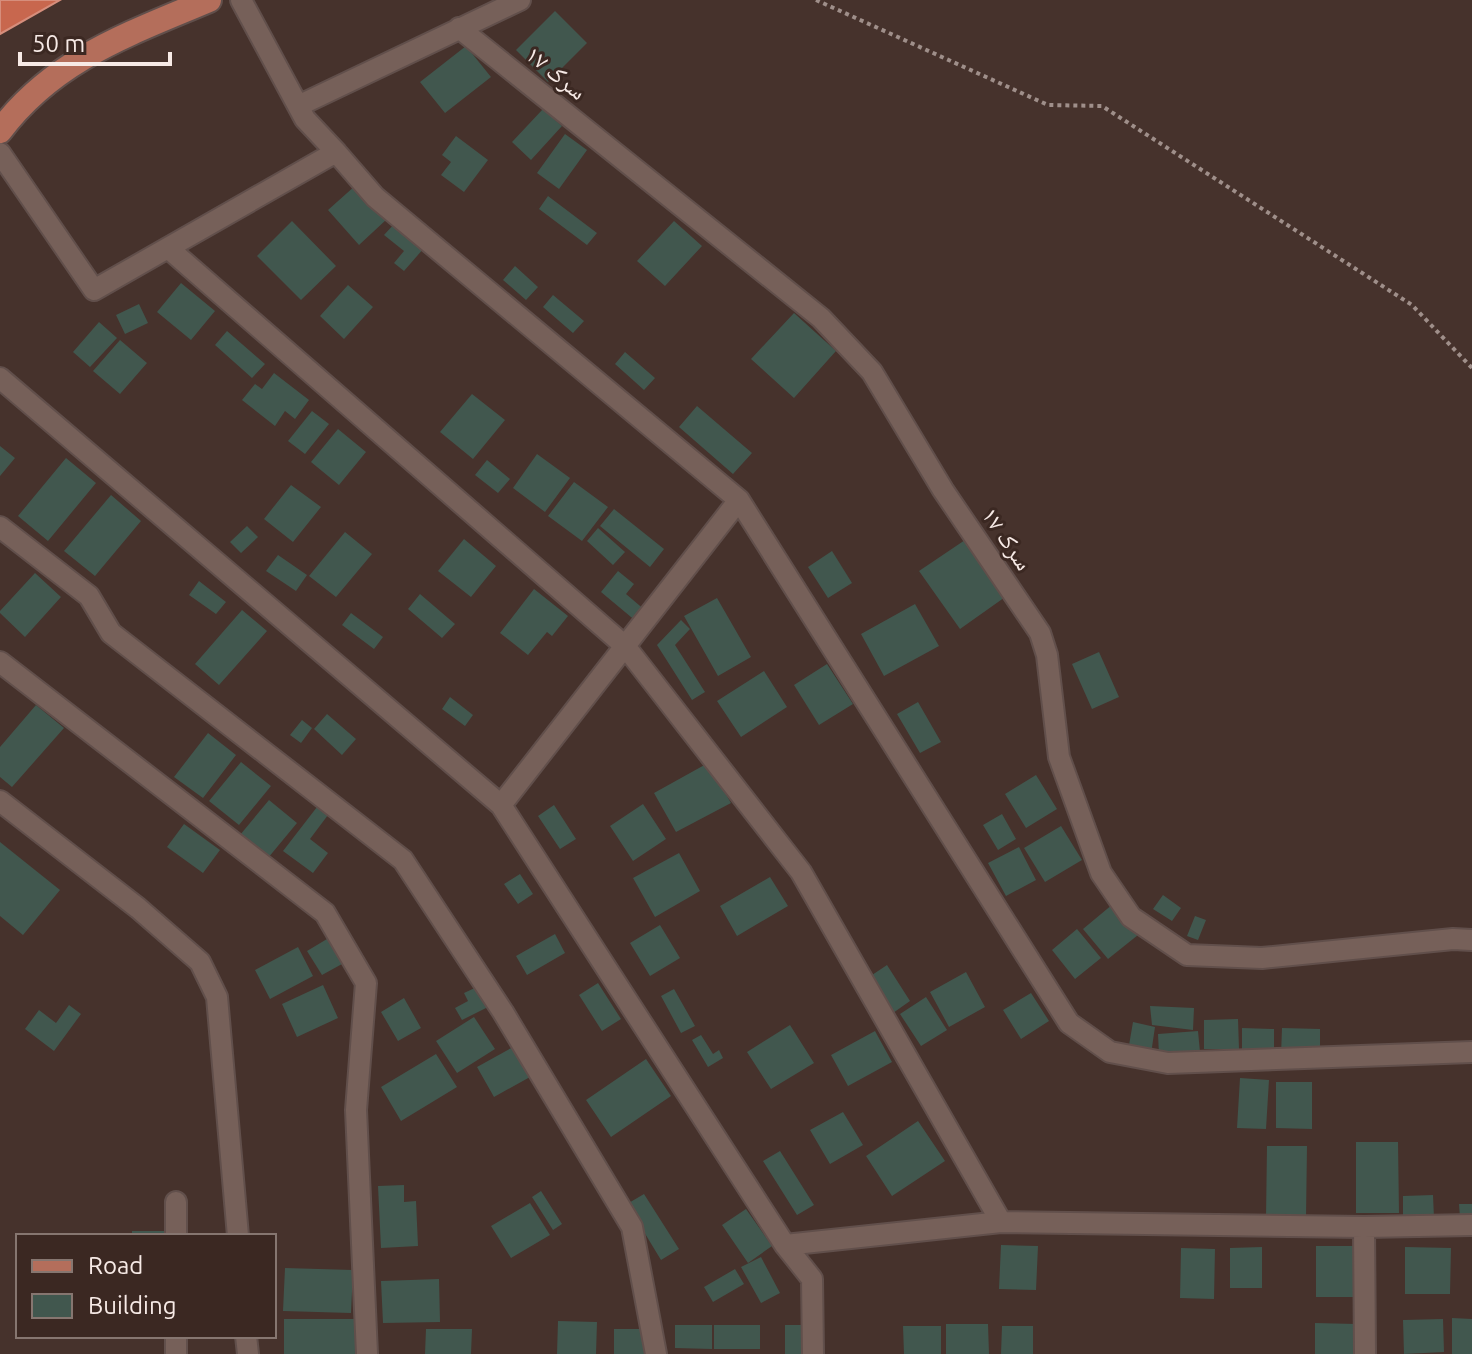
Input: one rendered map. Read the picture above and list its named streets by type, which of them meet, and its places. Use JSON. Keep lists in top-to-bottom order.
{
  "streets": {
    "street": ["سرک ۱۷"]
  },
  "legend": ["Road", "Building"],
  "scale_bar": "50 m"
}
